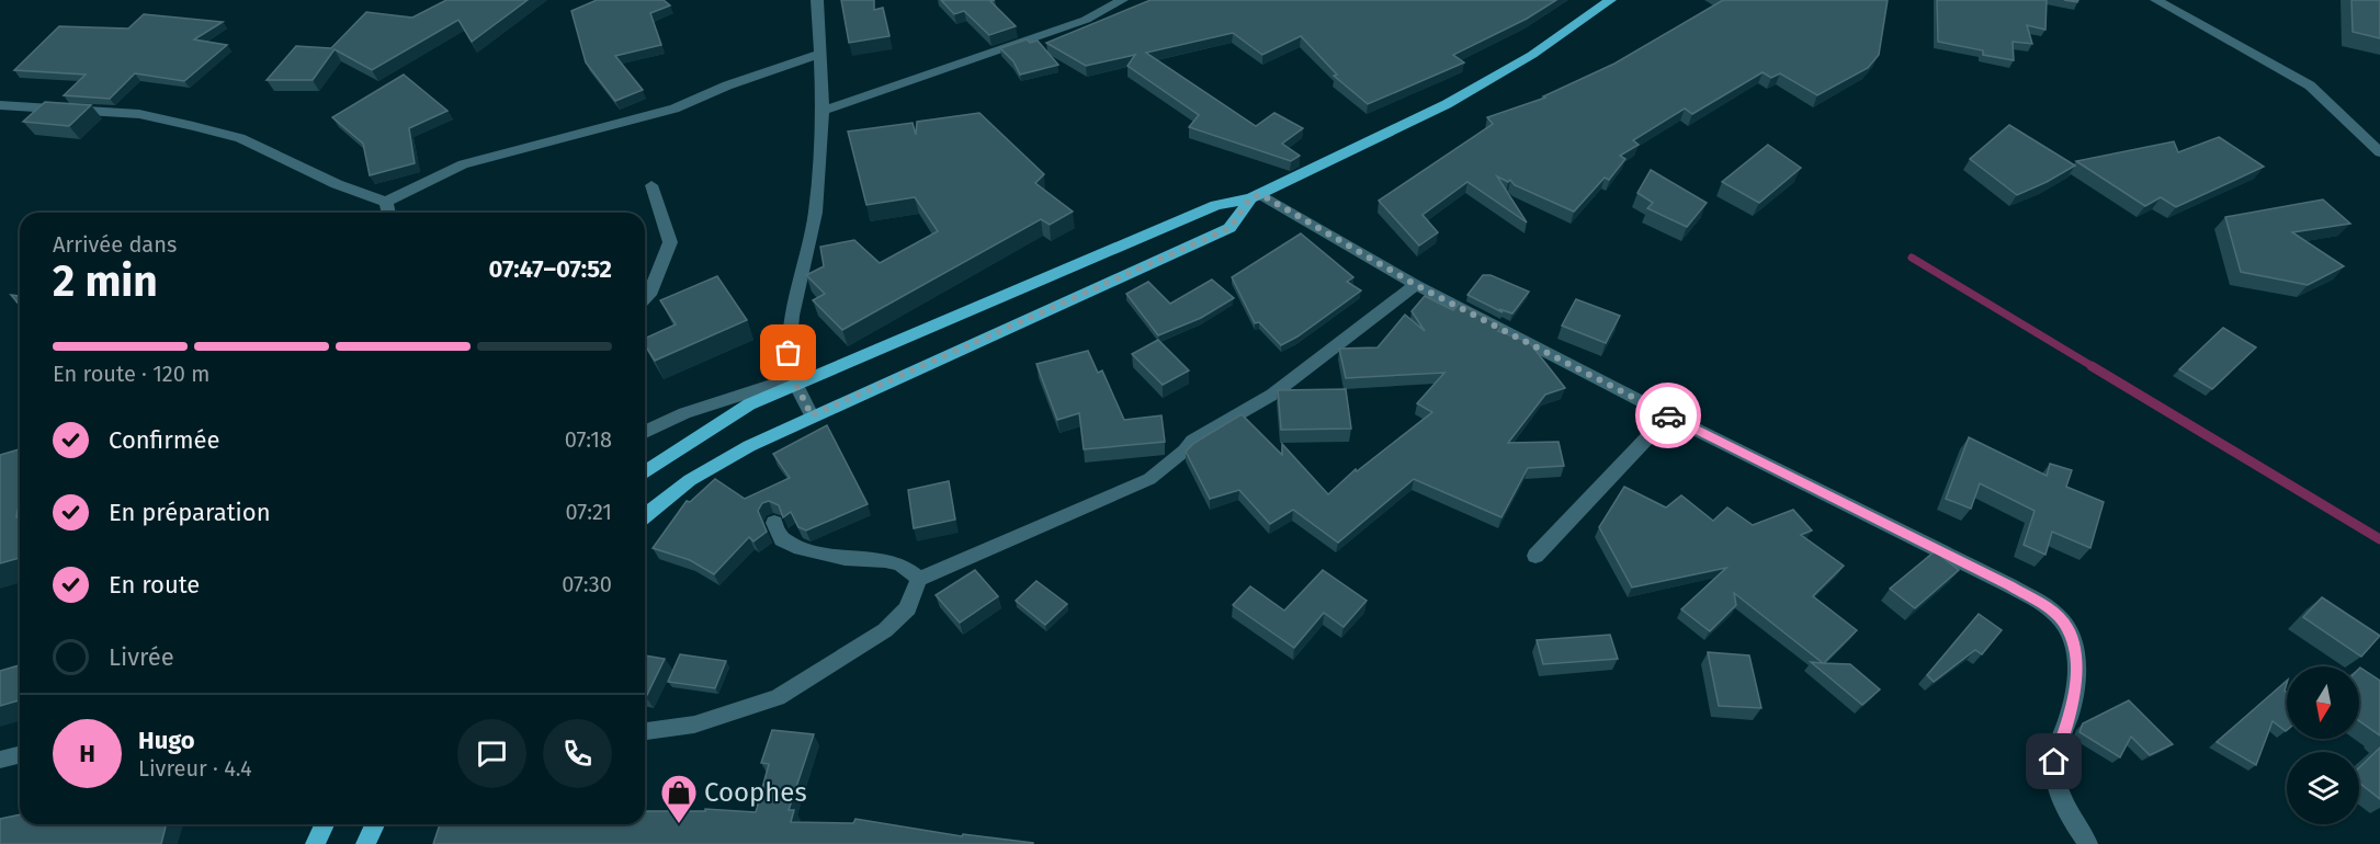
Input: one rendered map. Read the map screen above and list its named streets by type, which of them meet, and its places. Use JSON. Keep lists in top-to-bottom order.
{
  "places": {
    "shop": ["Coophes"]
  },
  "north": "bottom",
  "page": {
    "heading": ["2 min", "Arrivée dans", "07:47–07:52"],
    "panel": ["Hugo", "Livreur · 4.4"],
    "bar": "En route · 120 m",
    "list": [
      ["Confirmée", "07:18"],
      ["En préparation", "07:21"],
      ["En route", "07:30"],
      "Livrée"
    ],
    "round": "H"
  }
}
